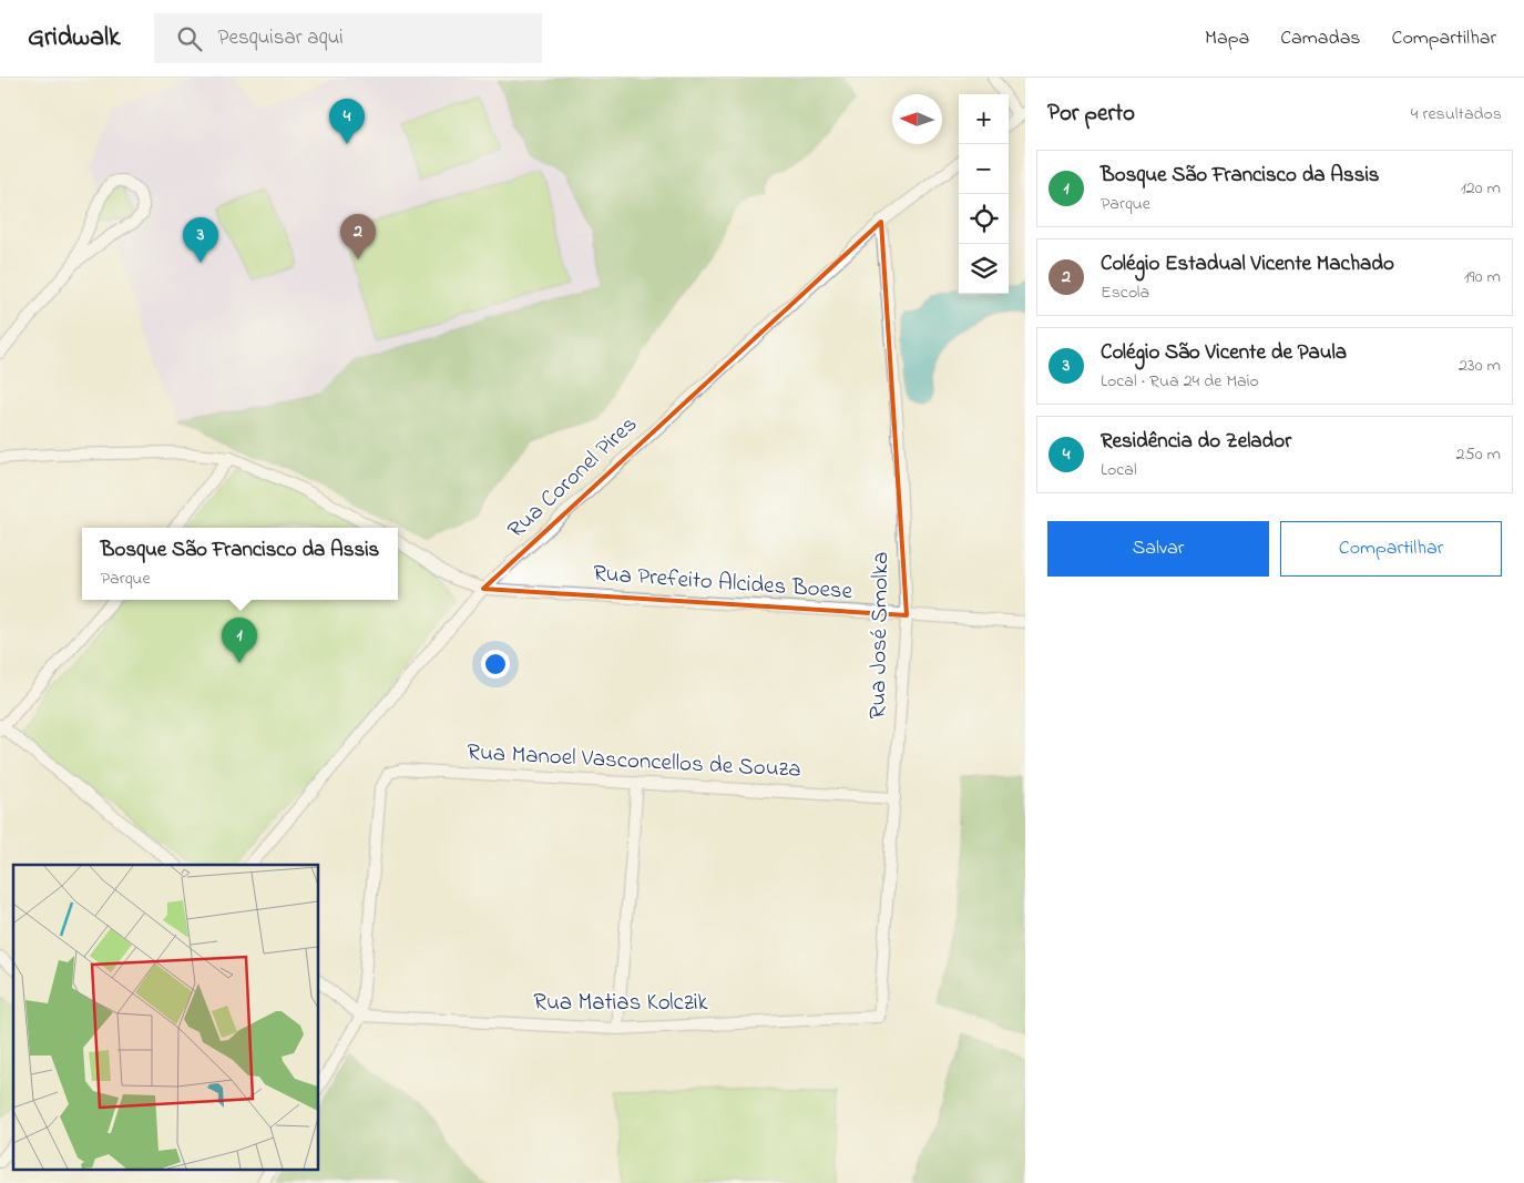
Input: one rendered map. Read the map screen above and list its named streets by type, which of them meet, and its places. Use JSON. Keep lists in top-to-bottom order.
{
  "streets": {
    "street": [
      "Rua Coronel Pires",
      "Rua Prefeito Alcides Boese",
      "Rua José Smolka",
      "Rua Manoel Vasconcellos de Souza",
      "Rua Matias Kolczik"
    ]
  },
  "crossings": [
    ["Rua Coronel Pires", "Rua Prefeito Alcides Boese"],
    ["Rua Coronel Pires", "Rua José Smolka"],
    ["Rua Prefeito Alcides Boese", "Rua José Smolka"],
    ["Rua José Smolka", "Rua Manoel Vasconcellos de Souza"],
    ["Rua José Smolka", "Rua Matias Kolczik"],
    ["Rua Manoel Vasconcellos de Souza", "Rua Matias Kolczik"]
  ],
  "north": "left",
  "page": {
    "header": "Gridwalk",
    "search": "Pesquisar aqui",
    "nav": ["Mapa", "Camadas", "Compartilhar"],
    "heading": ["Por perto", "4 resultados"],
    "map_buttons": ["+", "−"],
    "pins": [
      "4",
      "2",
      "3",
      "1"
    ],
    "list": [
      {
        "mark": "1",
        "name": "Bosque São Francisco da Assis",
        "note": "Parque",
        "value": "120 m"
      },
      {
        "mark": "2",
        "name": "Colégio Estadual Vicente Machado",
        "note": "Escola",
        "value": "190 m"
      },
      {
        "mark": "3",
        "name": "Colégio São Vicente de Paula",
        "note": "Local · Rua 24 de Maio",
        "value": "230 m"
      },
      {
        "mark": "4",
        "name": "Residência do Zelador",
        "note": "Local",
        "value": "250 m"
      }
    ],
    "buttons": ["Salvar", "Compartilhar"],
    "popup": ["Bosque São Francisco da Assis", "Parque"]
  }
}
